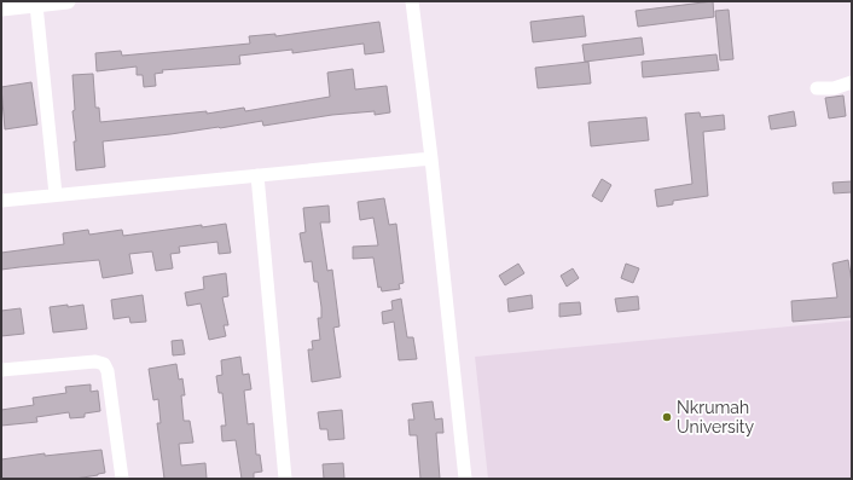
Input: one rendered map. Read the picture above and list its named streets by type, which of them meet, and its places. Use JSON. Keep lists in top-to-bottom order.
{
  "places": ["Nkrumah University"]
}
